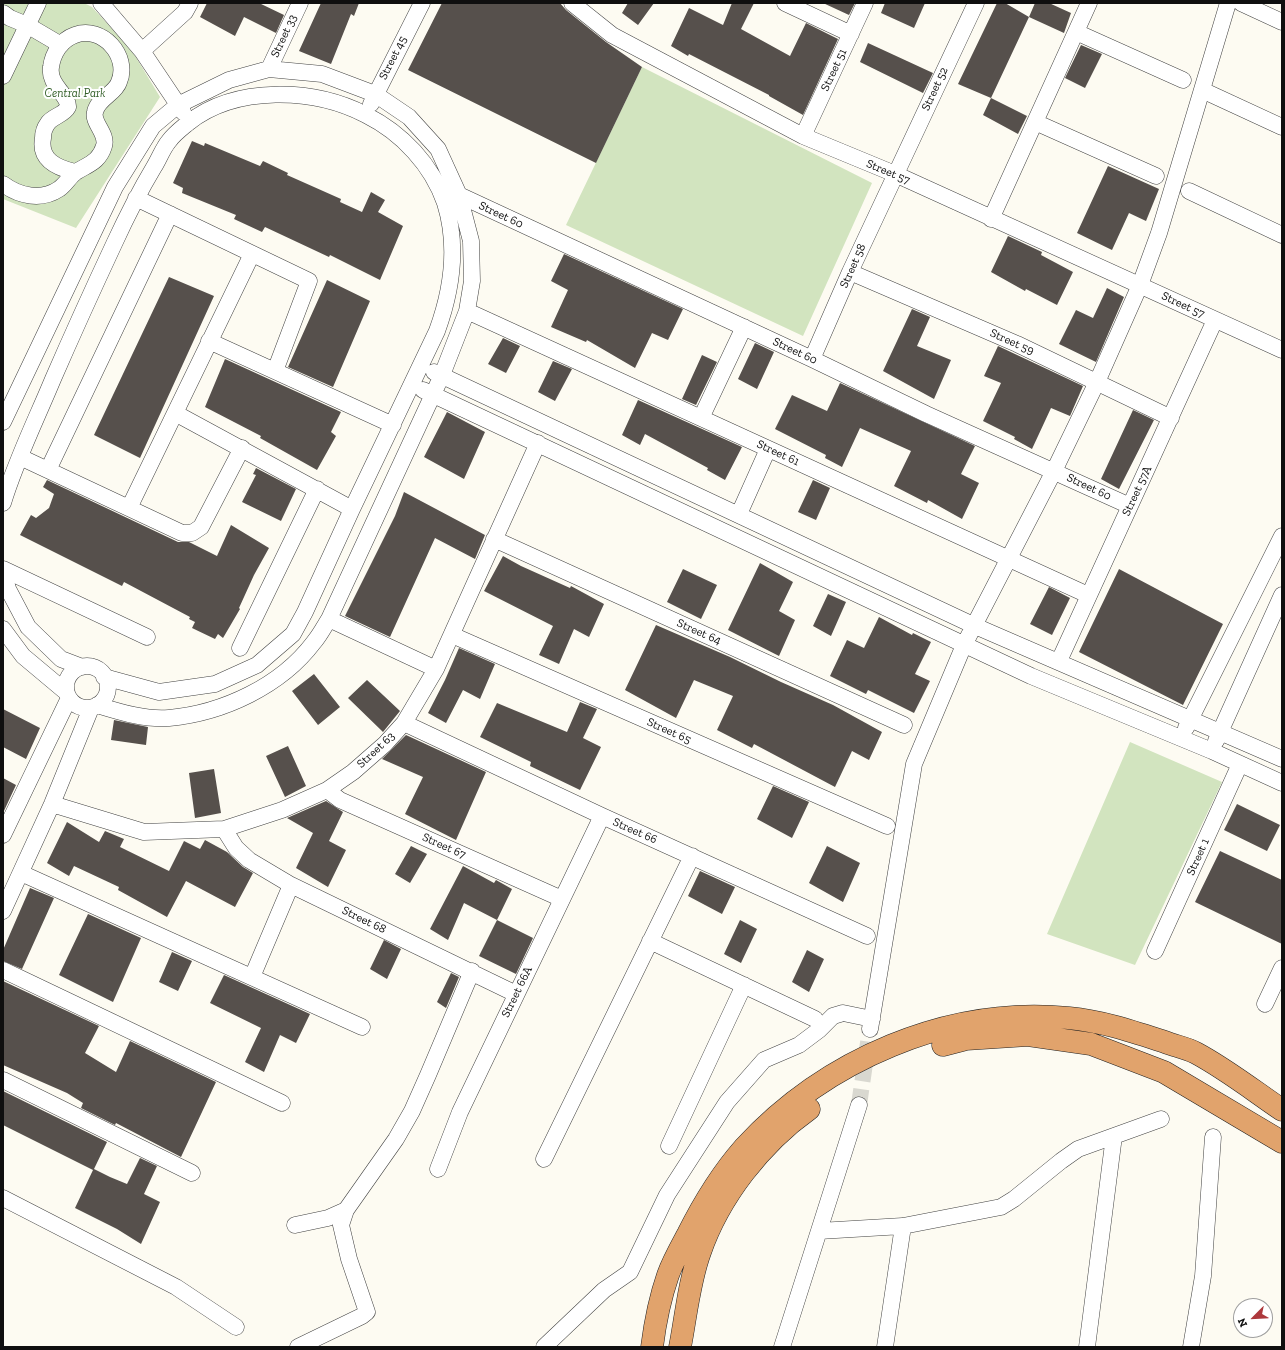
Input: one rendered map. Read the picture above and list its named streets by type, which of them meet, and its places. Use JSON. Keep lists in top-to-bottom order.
{
  "streets": {
    "street": [
      "Street 33",
      "Street 45",
      "Street 51",
      "Street 52",
      "Street 57",
      "Street 60",
      "Street 58",
      "Street 59",
      "Street 61",
      "Street 57A",
      "Street 64",
      "Street 65",
      "Street 63",
      "Street 66",
      "Street 67",
      "Street 1",
      "Street 68",
      "Street 66A"
    ]
  },
  "crossings": [
    ["Street 51", "Street 57"],
    ["Street 52", "Street 57"],
    ["Street 52", "Street 58"],
    ["Street 57", "Street 58"],
    ["Street 57", "Street 57A"],
    ["Street 60", "Street 58"],
    ["Street 60", "Street 57A"],
    ["Street 58", "Street 59"],
    ["Street 59", "Street 57A"],
    ["Street 61", "Street 57A"],
    ["Street 64", "Street 63"],
    ["Street 65", "Street 63"],
    ["Street 63", "Street 66"],
    ["Street 63", "Street 67"],
    ["Street 63", "Street 68"],
    ["Street 66", "Street 66A"],
    ["Street 67", "Street 66A"],
    ["Street 68", "Street 66A"]
  ],
  "parks": ["Central Park"],
  "north": "bottom left"
}
